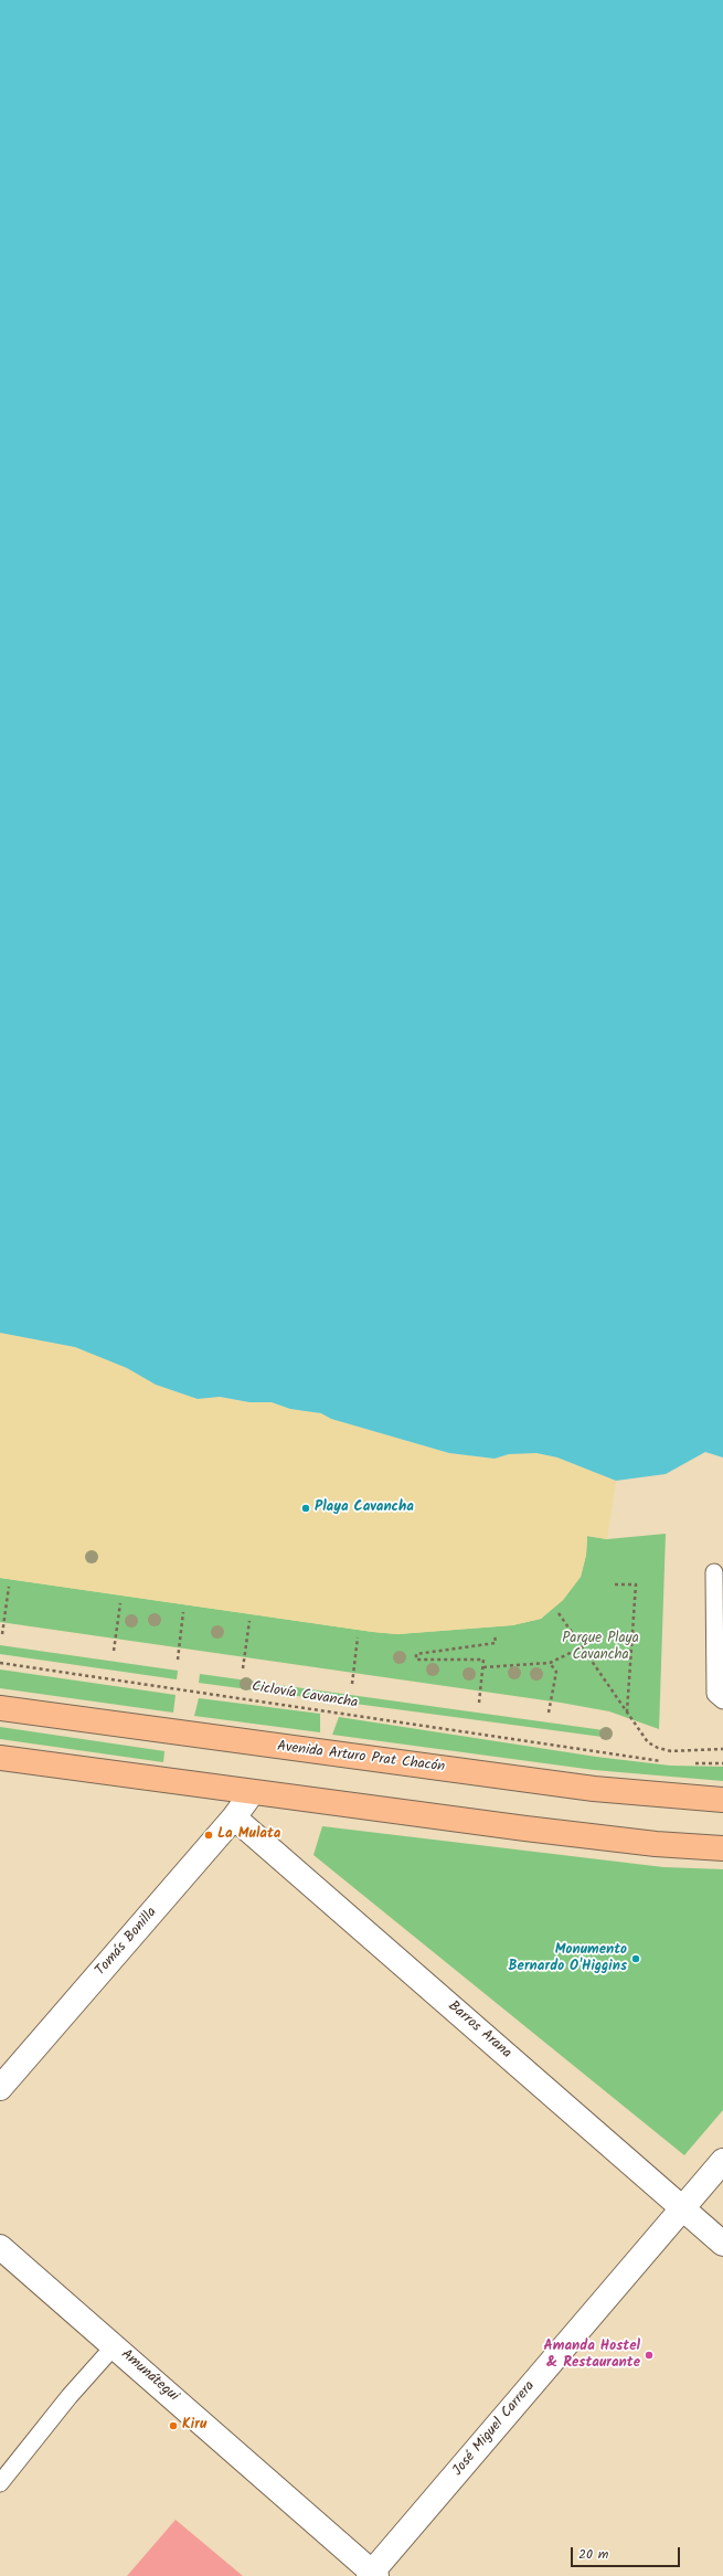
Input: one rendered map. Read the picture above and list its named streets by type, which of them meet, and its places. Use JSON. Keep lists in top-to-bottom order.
{
  "streets": {
    "main road": ["Avenida Arturo Prat Chacón"],
    "street": [
      "Tomás Bonilla",
      "Barros Arana",
      "Amunátegui",
      "José Miguel Carrera"
    ],
    "path": ["Ciclovía Cavancha"]
  },
  "crossings": [
    ["Tomás Bonilla", "Barros Arana"],
    ["Barros Arana", "José Miguel Carrera"],
    ["Amunátegui", "José Miguel Carrera"]
  ],
  "parks": ["Parque Playa Cavancha"],
  "places": [
    "Playa Cavancha",
    "La Mulata",
    "Monumento Bernardo O'Higgins",
    "Amanda Hostel & Restaurante",
    "Kiru"
  ],
  "scale_bar": "20 m"
}
